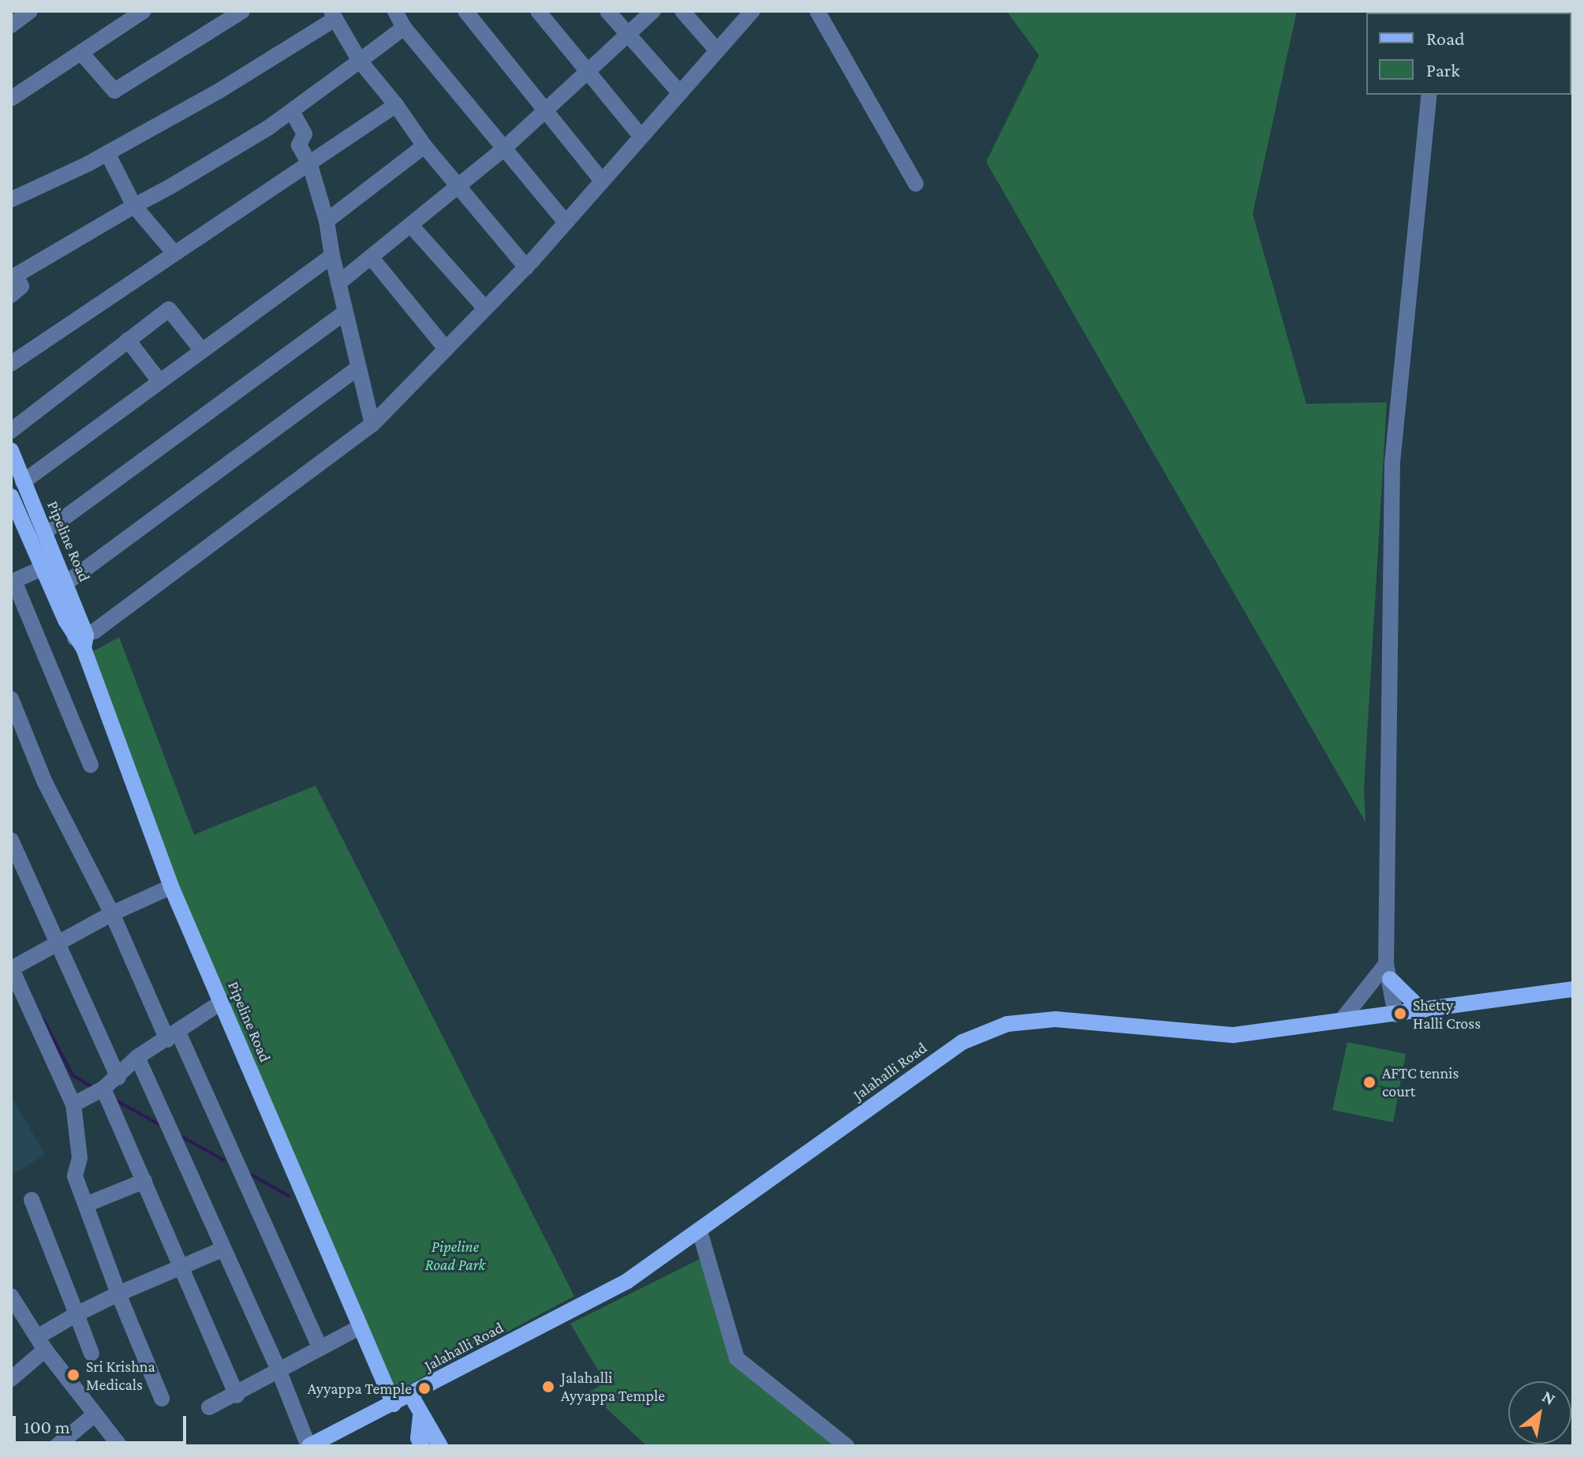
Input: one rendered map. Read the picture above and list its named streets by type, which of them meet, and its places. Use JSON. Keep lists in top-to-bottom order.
{
  "streets": {
    "main road": ["Pipeline Road", "Jalahalli Road"]
  },
  "crossings": [
    ["Pipeline Road", "Jalahalli Road"]
  ],
  "parks": ["Pipeline Road Park"],
  "places": [
    "Shetty Halli Cross",
    "AFTC tennis court",
    "Sri Krishna Medicals",
    "Jalahalli Ayyappa Temple",
    "Ayyappa Temple"
  ],
  "legend": ["Road", "Park"],
  "scale_bar": "100 m",
  "north": "top right"
}
